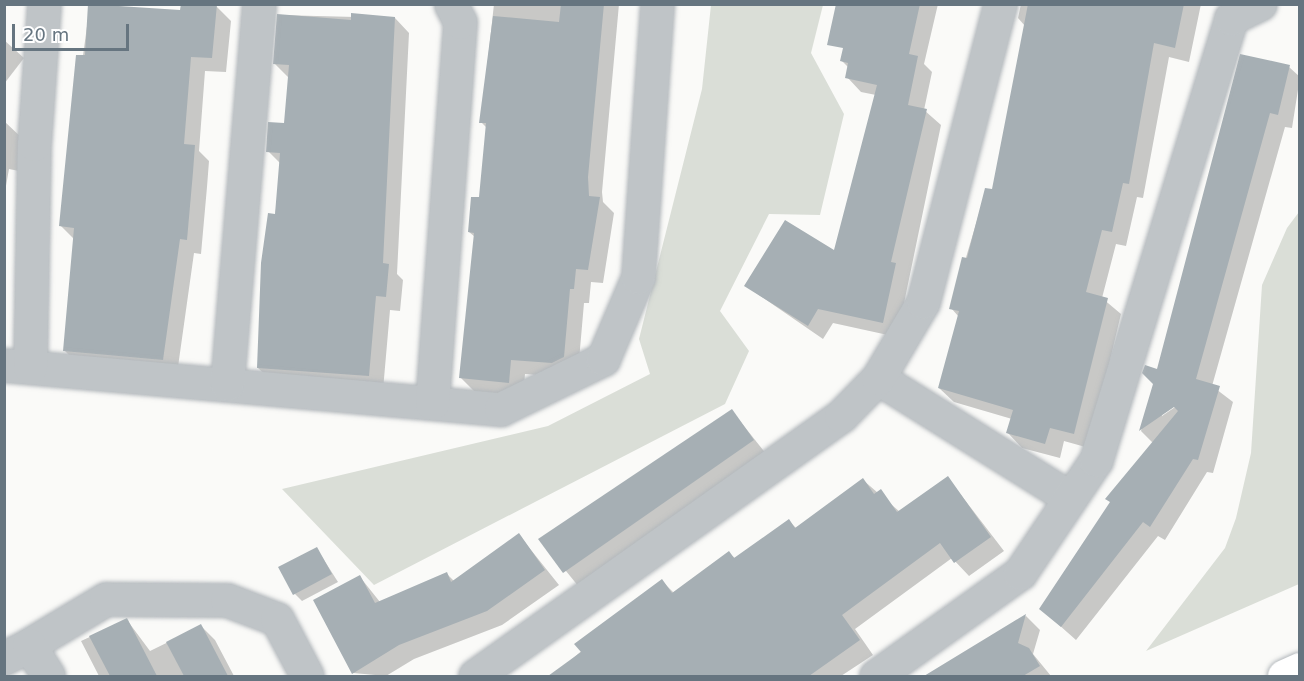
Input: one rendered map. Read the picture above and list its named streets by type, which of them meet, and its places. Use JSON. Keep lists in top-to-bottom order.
{
  "scale_bar": "20 m"
}
